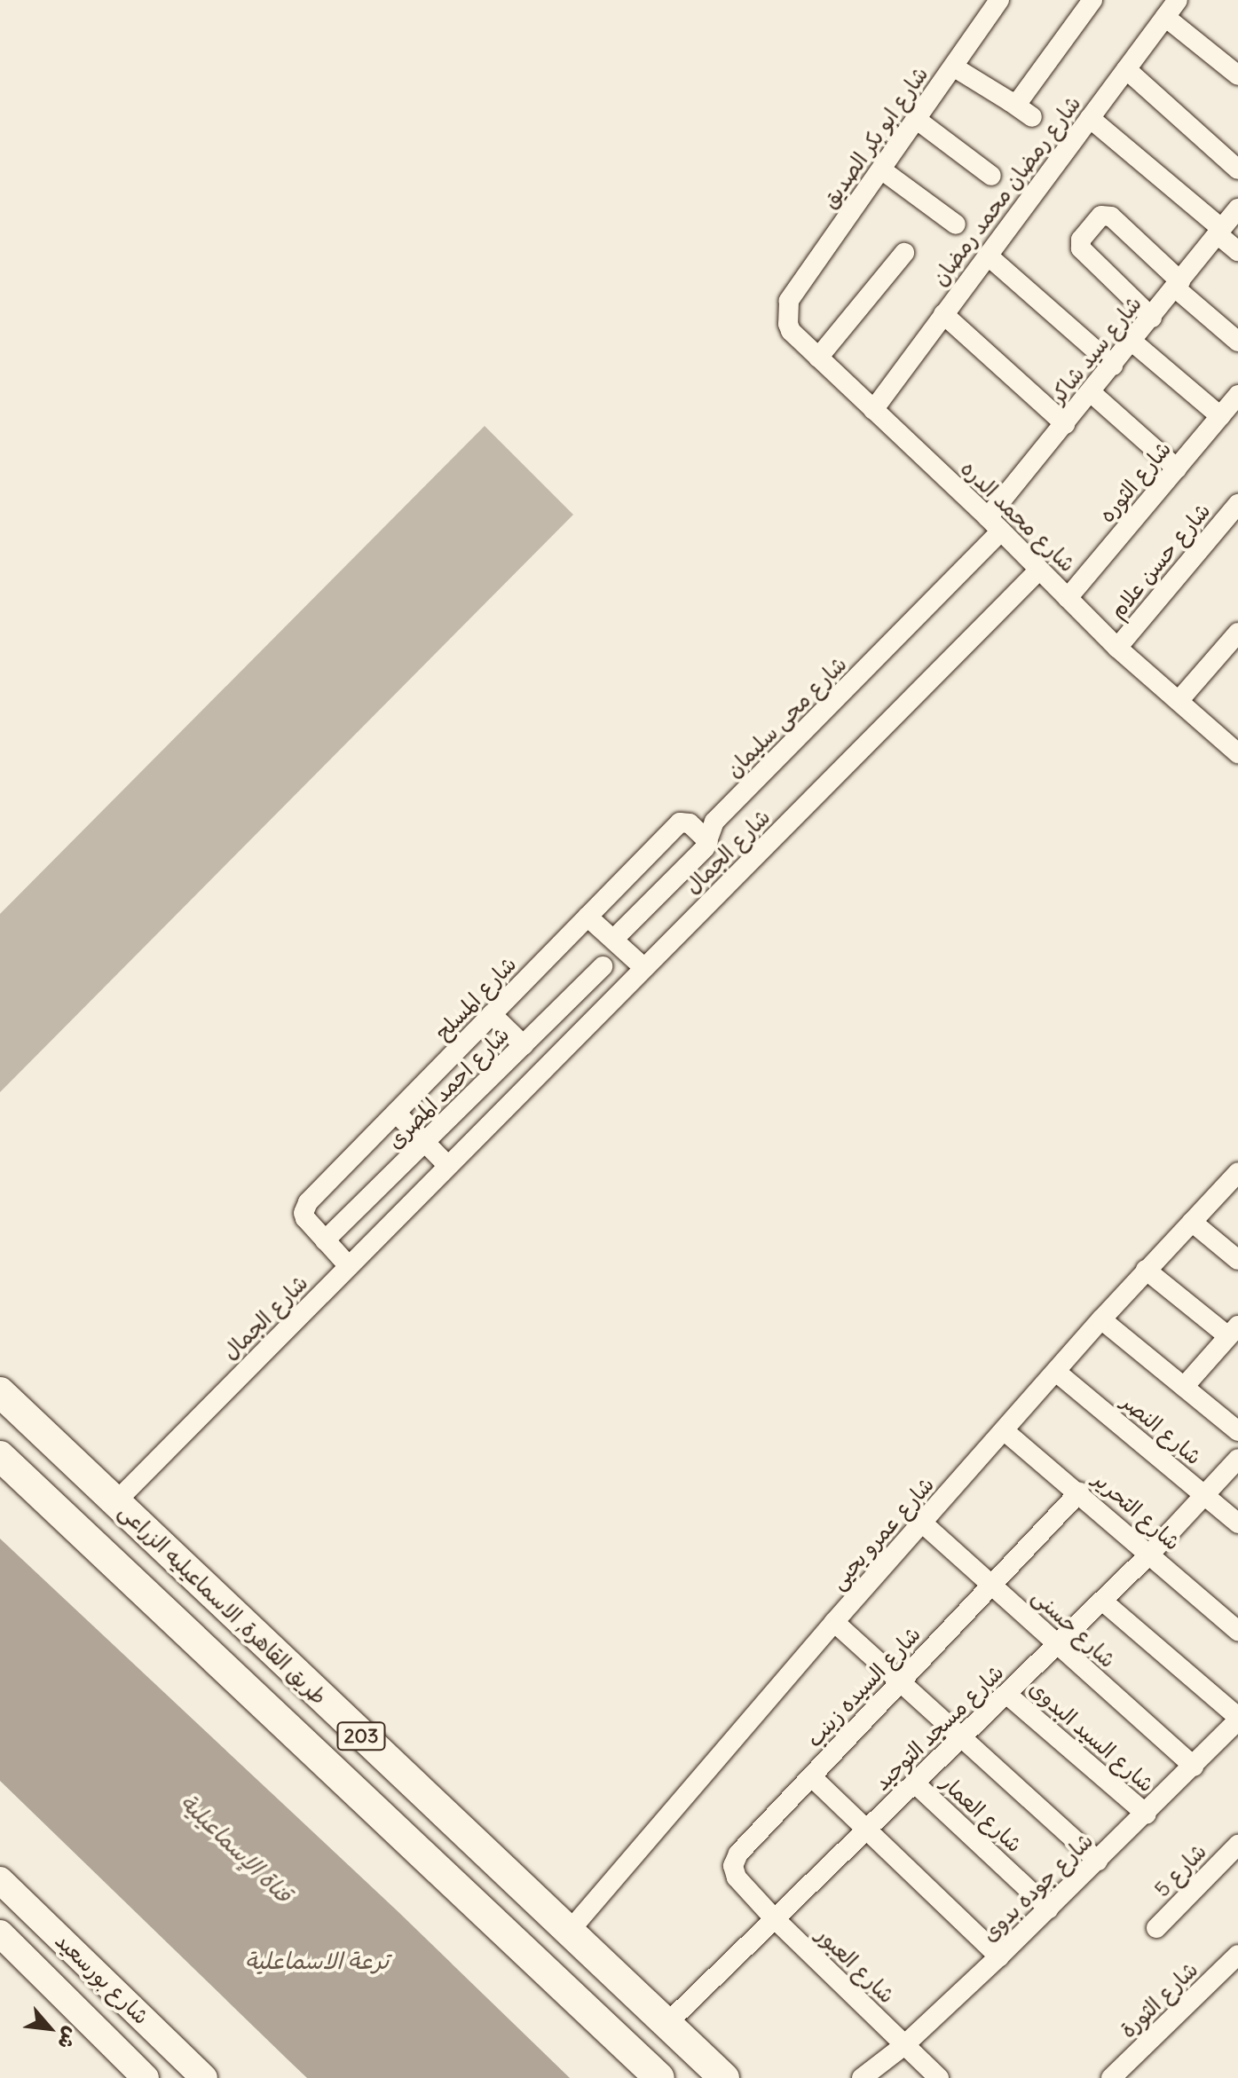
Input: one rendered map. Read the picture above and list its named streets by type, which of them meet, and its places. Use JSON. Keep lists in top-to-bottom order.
{
  "streets": {
    "main road": ["طريق القاهرة, الاسماعيليه الزراعى", "203", "شارع بورسعيد"],
    "street": [
      "شارع ابو بكر الصديق",
      "شارع رمضان محمد رمضان",
      "شارع سيد شاكر",
      "شارع الثوره",
      "شارع محمد الدره",
      "شارع حسن علام",
      "شارع محى سليمان",
      "شارع الجمال",
      "شارع المسلح",
      "شارع احمد المصرى",
      "شارع النصر",
      "شارع التحرير",
      "شارع عمرو يحيى",
      "شارع حسنى",
      "شارع السيده زينب",
      "شارع مسجد التوحيد",
      "شارع السيد البدوى",
      "شارع العمار",
      "شارع 5",
      "شارع جوده بدوى",
      "شارع العبور",
      "شارع الثورة"
    ]
  },
  "crossings": [
    ["شارع ابو بكر الصديق", "شارع محمد الدره"],
    ["شارع رمضان محمد رمضان", "شارع محمد الدره"],
    ["شارع سيد شاكر", "شارع محمد الدره"],
    ["شارع سيد شاكر", "شارع محى سليمان"],
    ["شارع الثوره", "شارع محمد الدره"],
    ["شارع محمد الدره", "شارع حسن علام"],
    ["شارع محمد الدره", "شارع محى سليمان"],
    ["شارع محمد الدره", "شارع الجمال"],
    ["شارع محى سليمان", "شارع المسلح"],
    ["شارع الجمال", "طريق القاهرة, الاسماعيليه الزراعى"],
    ["شارع المسلح", "شارع احمد المصرى"],
    ["شارع النصر", "شارع عمرو يحيى"],
    ["شارع النصر", "شارع مسجد التوحيد"],
    ["شارع التحرير", "شارع عمرو يحيى"],
    ["شارع التحرير", "شارع السيده زينب"],
    ["شارع التحرير", "شارع مسجد التوحيد"],
    ["شارع عمرو يحيى", "طريق القاهرة, الاسماعيليه الزراعى"],
    ["شارع عمرو يحيى", "شارع حسنى"],
    ["طريق القاهرة, الاسماعيليه الزراعى", "شارع مسجد التوحيد"],
    ["شارع حسنى", "شارع السيده زينب"],
    ["شارع حسنى", "شارع مسجد التوحيد"],
    ["شارع حسنى", "شارع جوده بدوى"],
    ["شارع السيده زينب", "شارع مسجد التوحيد"],
    ["شارع السيده زينب", "شارع العبور"],
    ["شارع مسجد التوحيد", "شارع السيد البدوى"],
    ["شارع مسجد التوحيد", "شارع العمار"],
    ["شارع مسجد التوحيد", "شارع العبور"],
    ["شارع السيد البدوى", "شارع جوده بدوى"],
    ["شارع العمار", "شارع جوده بدوى"],
    ["شارع جوده بدوى", "شارع العبور"]
  ],
  "water": ["قناة الإسماعيلية", "ترعة الاسماعلية"],
  "north": "bottom right"
}
